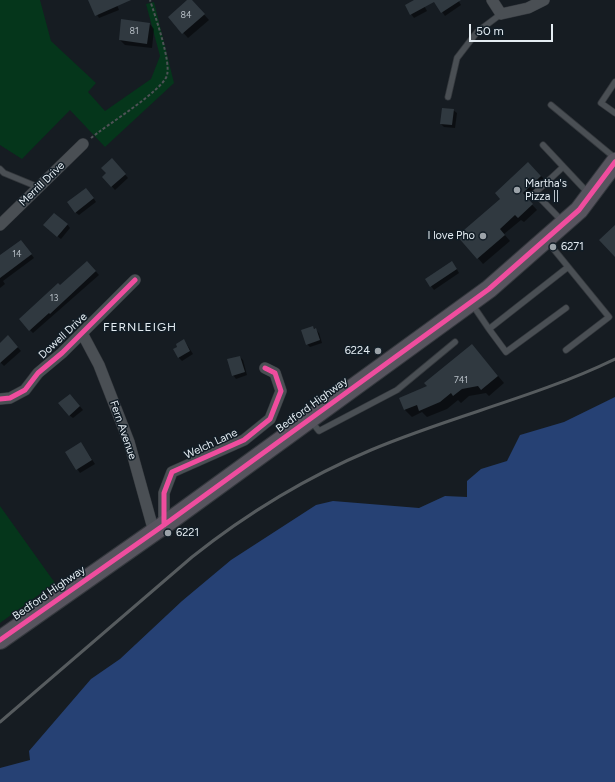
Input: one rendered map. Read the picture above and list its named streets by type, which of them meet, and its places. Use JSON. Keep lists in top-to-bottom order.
{
  "streets": {
    "main road": ["Bedford Highway"],
    "street": [
      "Merrill Drive",
      "Dowell Drive",
      "Fern Avenue",
      "Welch Lane"
    ]
  },
  "crossings": [
    ["Dowell Drive", "Fern Avenue"],
    ["Bedford Highway", "Fern Avenue"],
    ["Bedford Highway", "Welch Lane"],
    ["Fern Avenue", "Welch Lane"]
  ],
  "districts": ["FERNLEIGH"],
  "places": [
    "Martha's Pizza ||",
    "I love Pho",
    "6271",
    "6224",
    "6221"
  ],
  "house_numbers": [
    "84",
    "81",
    "14",
    "13",
    "741"
  ],
  "scale_bar": "50 m"
}
